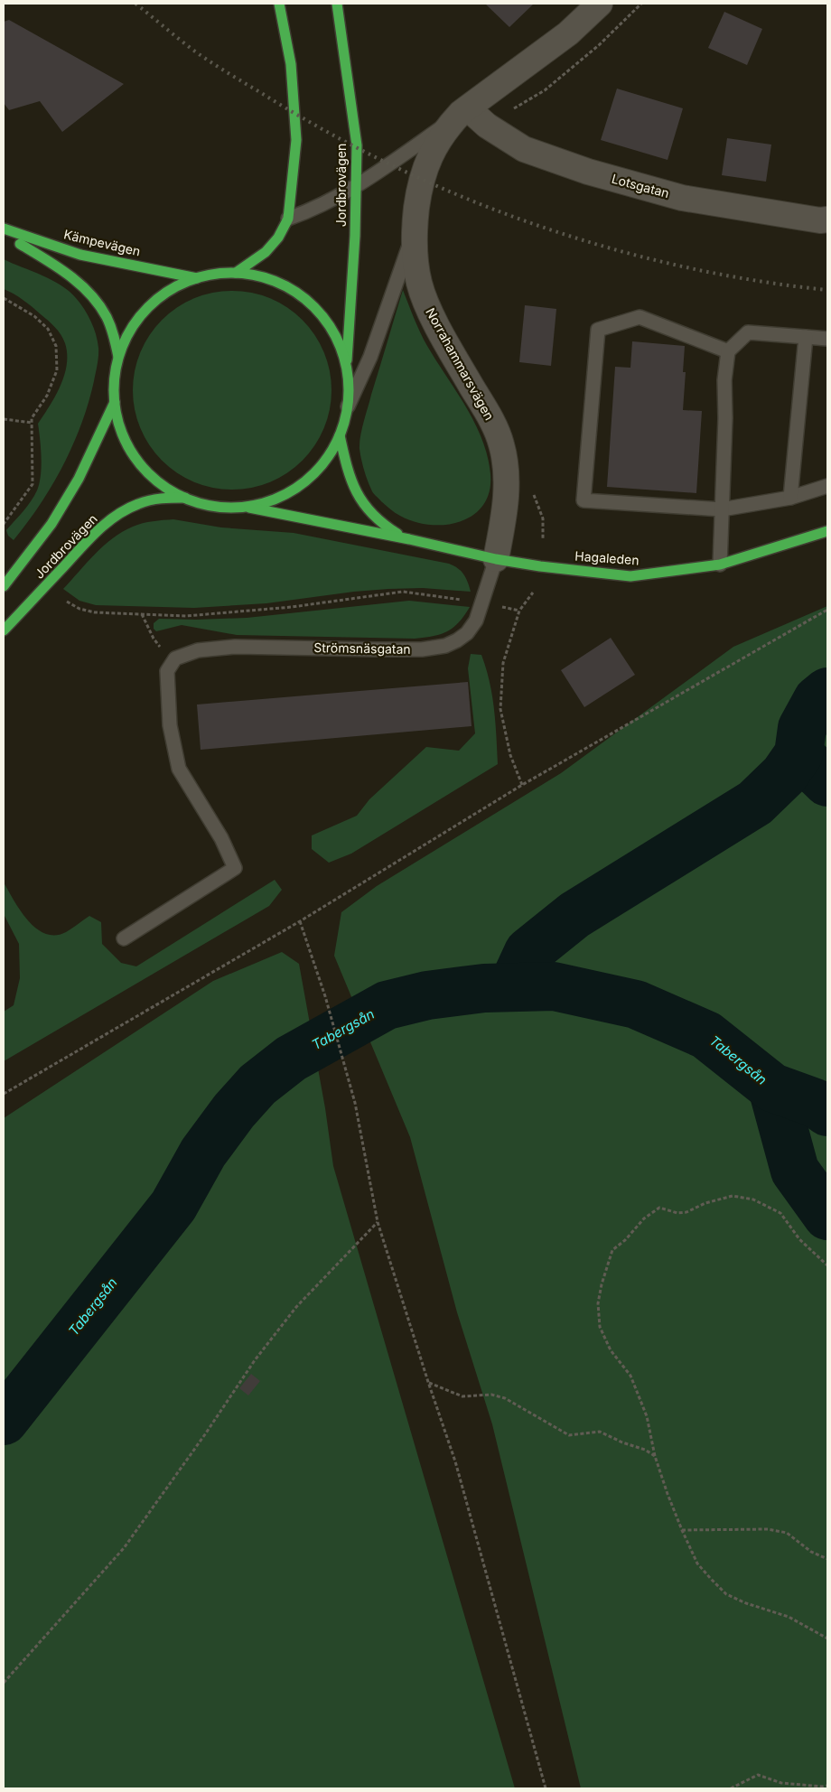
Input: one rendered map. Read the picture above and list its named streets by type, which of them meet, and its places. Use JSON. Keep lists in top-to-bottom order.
{
  "streets": {
    "main road": ["Jordbrovägen", "Kämpevägen", "Hagaleden"],
    "street": ["Lotsgatan", "Norrahammarsvägen"],
    "lane": ["Strömsnäsgatan"]
  },
  "crossings": [
    ["Lotsgatan", "Norrahammarsvägen"],
    ["Norrahammarsvägen", "Hagaleden"],
    ["Norrahammarsvägen", "Strömsnäsgatan"],
    ["Hagaleden", "Strömsnäsgatan"]
  ],
  "water": ["Tabergsån"]
}
